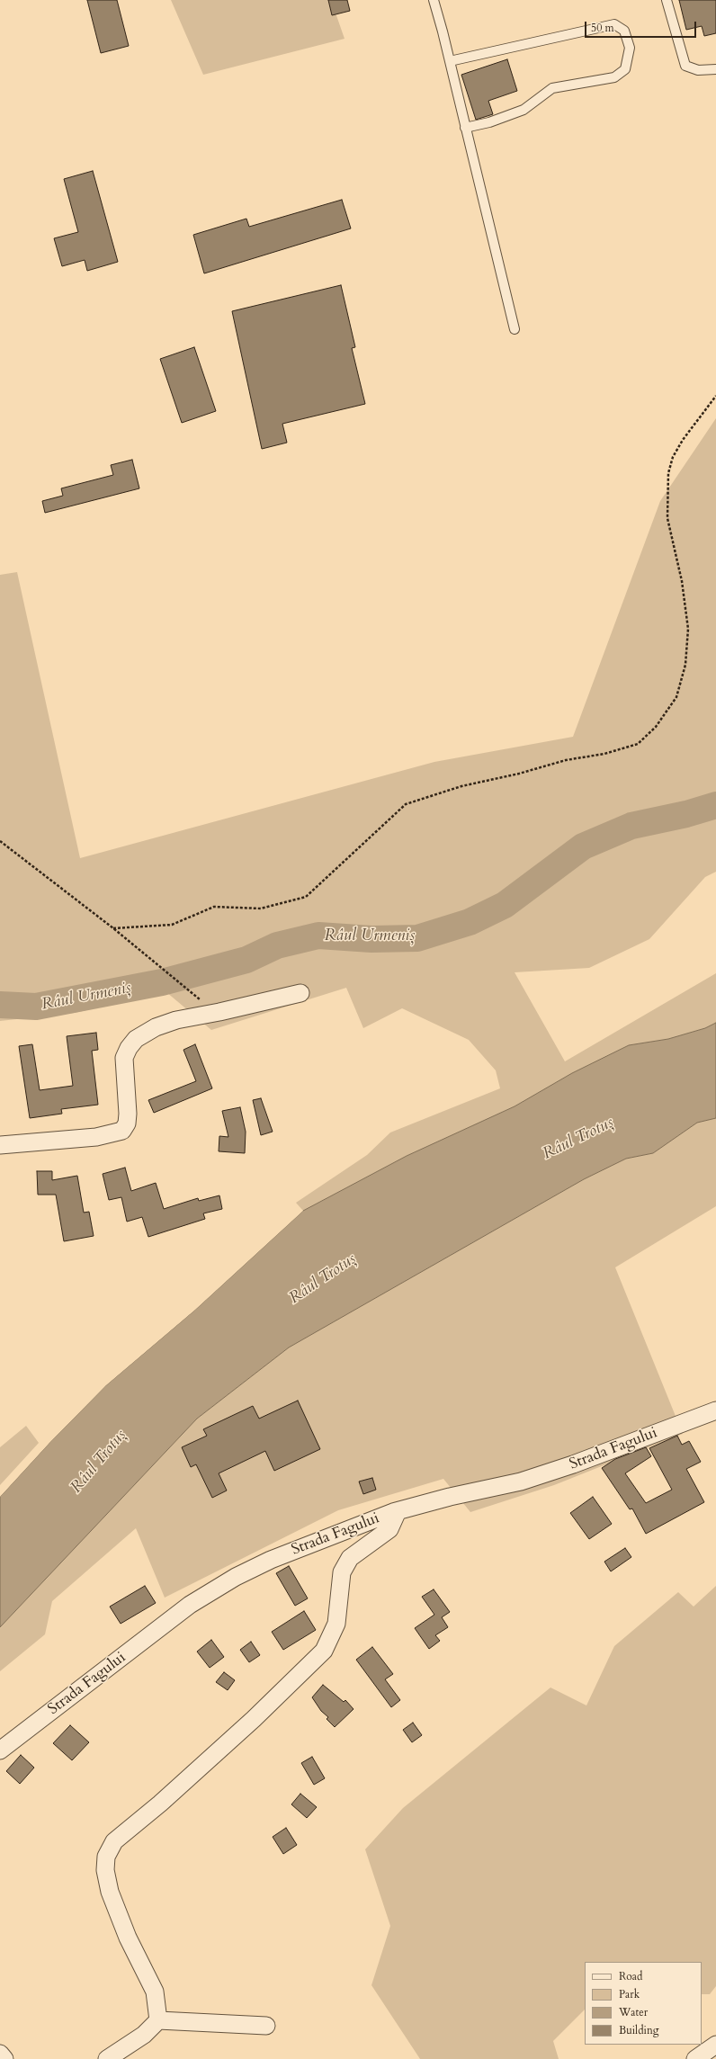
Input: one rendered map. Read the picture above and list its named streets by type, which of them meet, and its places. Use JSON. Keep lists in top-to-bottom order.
{
  "streets": {
    "street": ["Strada Fagului"]
  },
  "water": ["Râul Urmeniș", "Râul Trotuș"],
  "legend": [
    "Road",
    "Park",
    "Water",
    "Building"
  ],
  "scale_bar": "50 m"
}
